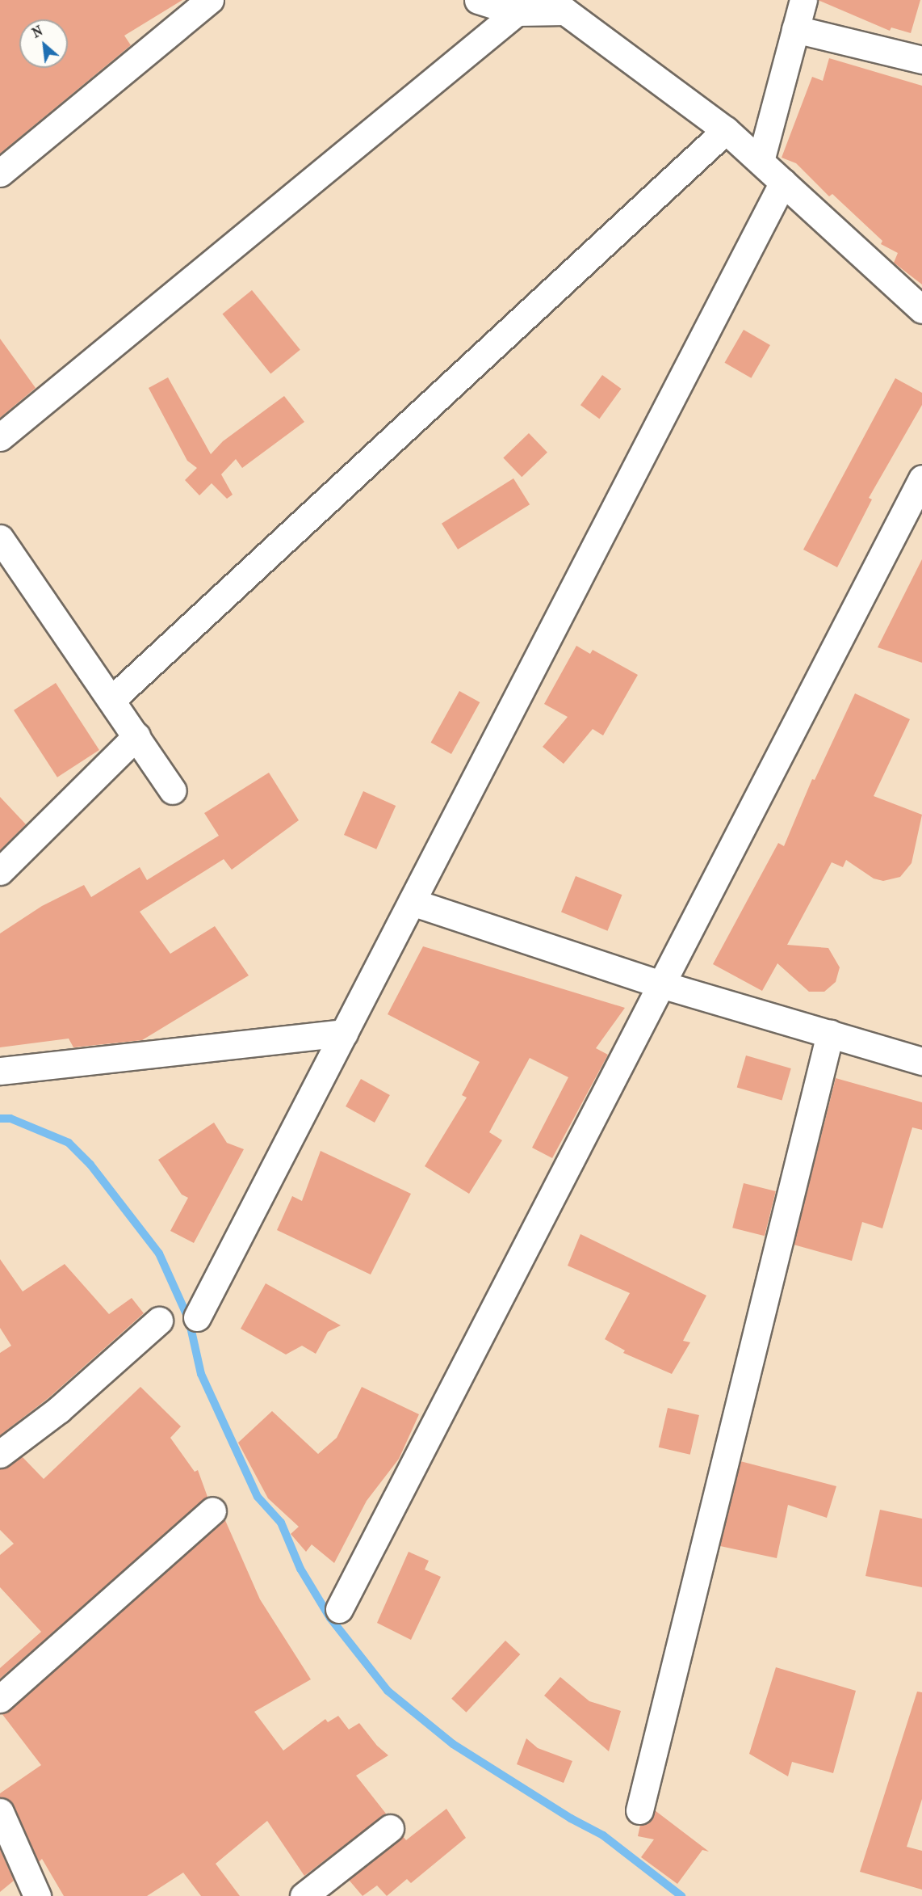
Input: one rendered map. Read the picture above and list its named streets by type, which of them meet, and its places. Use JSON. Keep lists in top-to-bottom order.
{
  "north": "top left"
}
